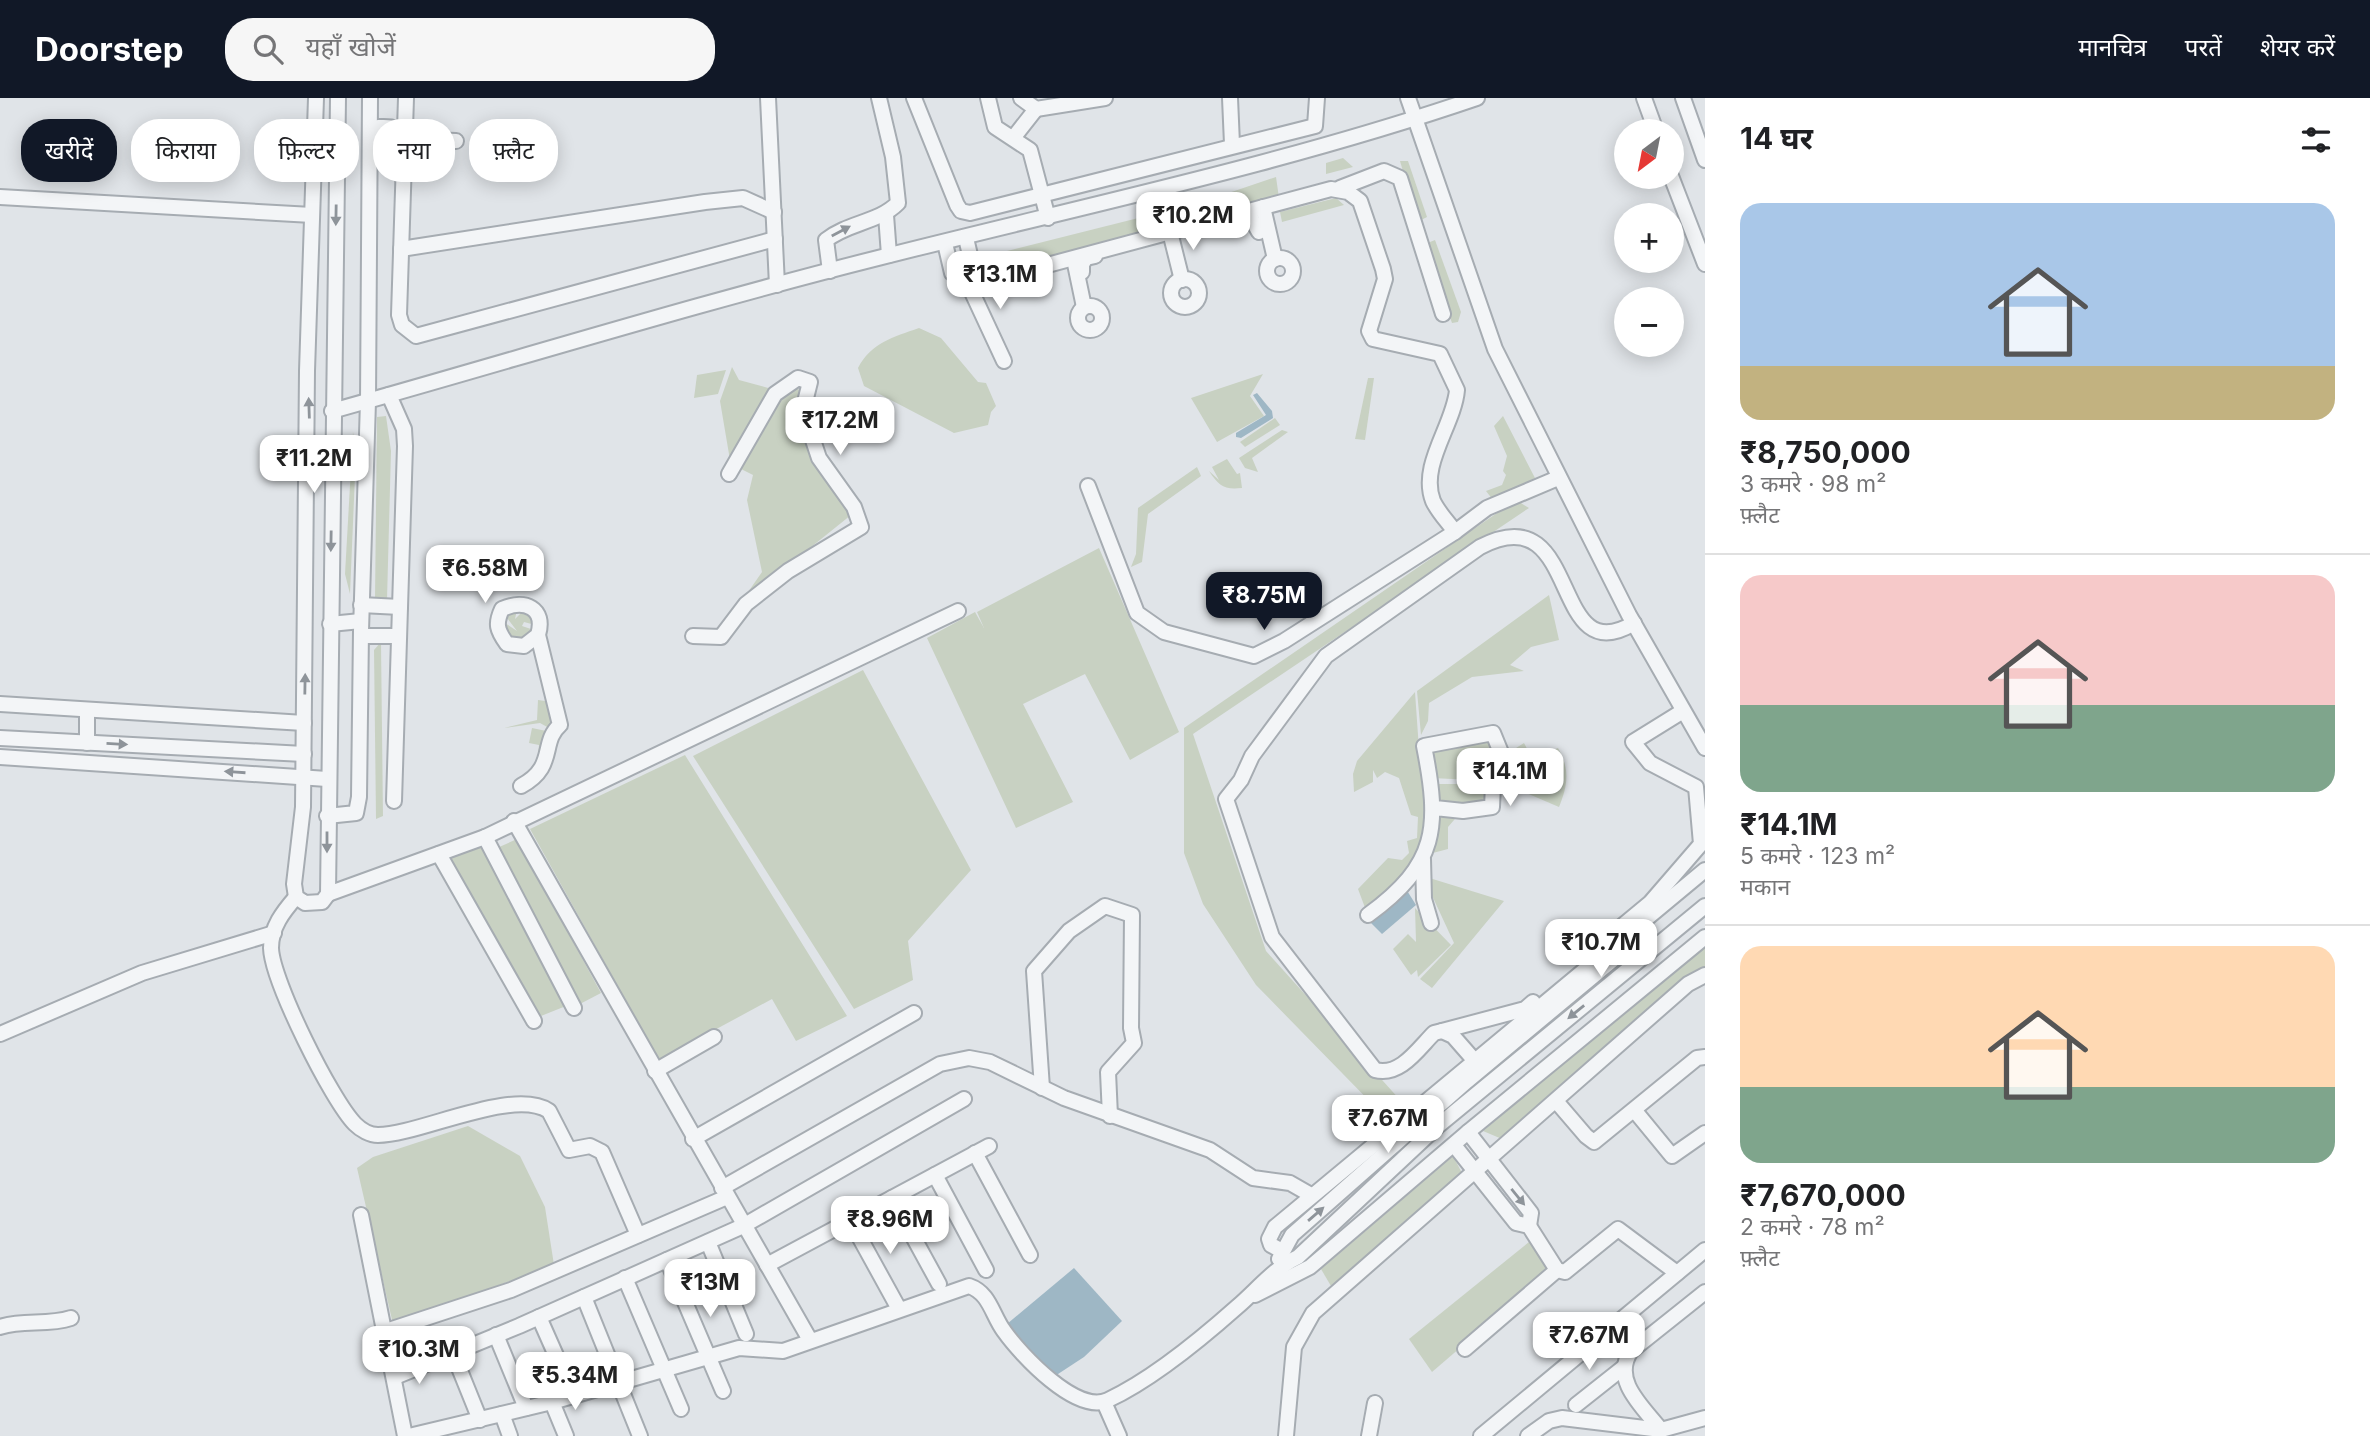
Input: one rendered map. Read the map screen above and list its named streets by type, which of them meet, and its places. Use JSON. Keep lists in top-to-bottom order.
{
  "north": "bottom left",
  "page": {
    "header": "Doorstep",
    "search": "यहाँ खोजें",
    "nav": ["मानचित्र", "परतें", "शेयर करें"],
    "heading": "14 घर",
    "map_buttons": ["+", "−"],
    "chip": [
      "खरीदें",
      "किराया",
      "फ़िल्टर",
      "नया",
      "फ़्लैट"
    ],
    "list": [
      {
        "name": "₹8,750,000",
        "note": "3 कमरे · 98 m² · फ़्लैट"
      },
      {
        "name": "₹14.1M",
        "note": "5 कमरे · 123 m² · मकान"
      },
      {
        "name": "₹7,670,000",
        "note": "2 कमरे · 78 m² · फ़्लैट"
      }
    ],
    "price": [
      "₹10.2M",
      "₹13.1M",
      "₹17.2M",
      "₹11.2M",
      "₹6.58M",
      "₹8.75M",
      "₹14.1M",
      "₹10.7M",
      "₹7.67M",
      "₹8.96M",
      "₹13M",
      "₹7.67M",
      "₹10.3M",
      "₹5.34M"
    ]
  }
}
